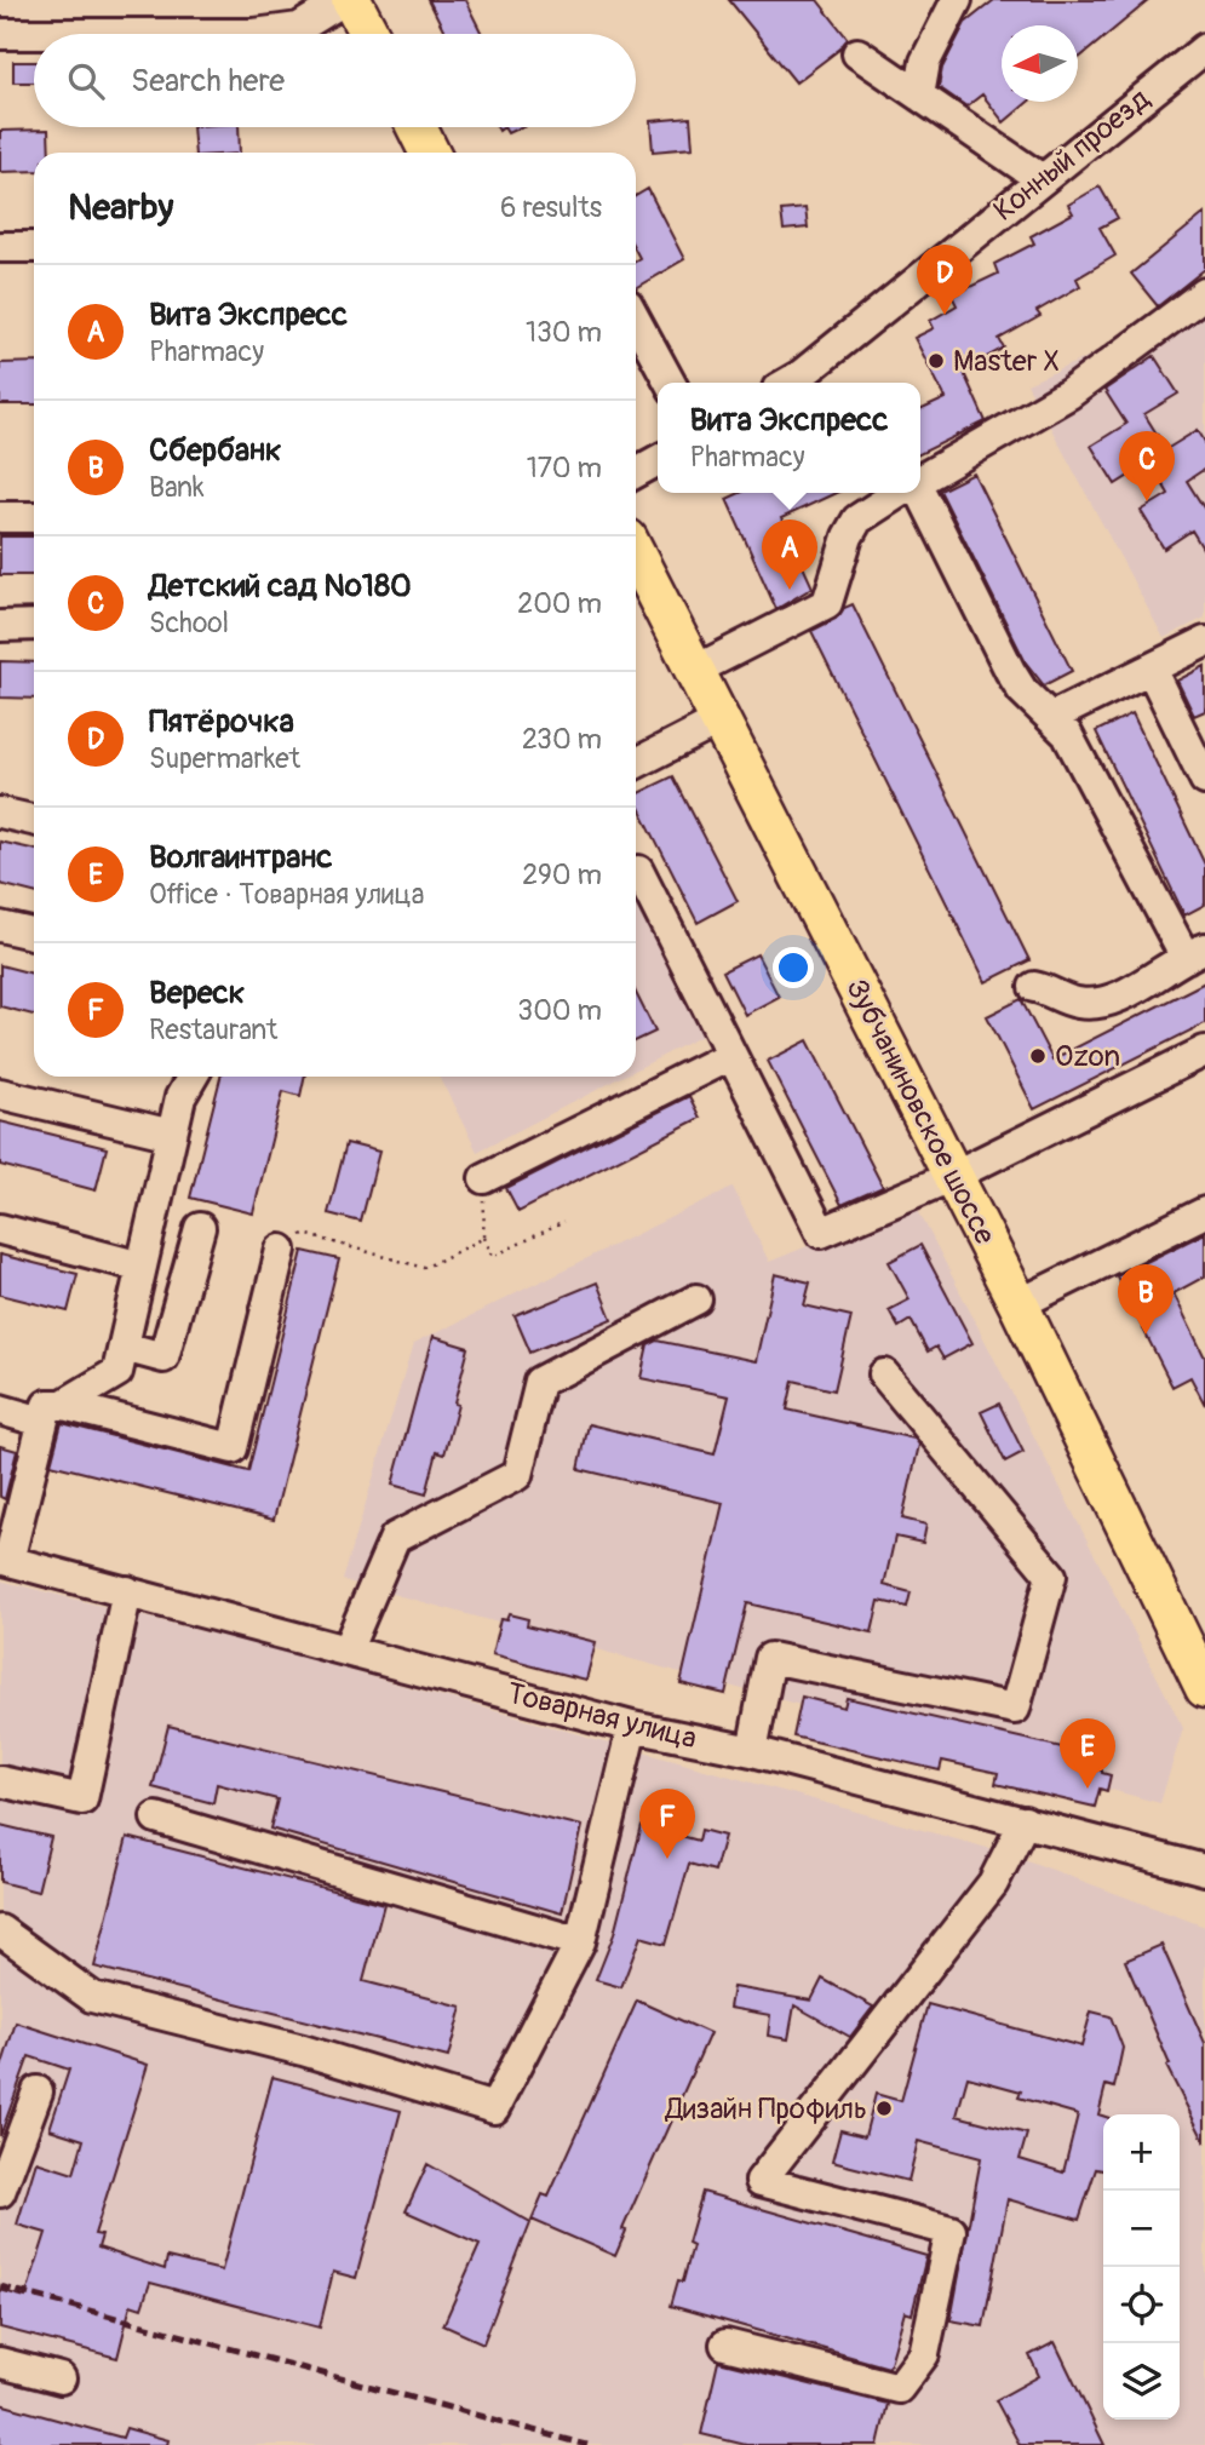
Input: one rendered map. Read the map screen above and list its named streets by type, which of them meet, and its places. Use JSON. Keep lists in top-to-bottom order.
{
  "streets": {
    "main road": ["Зубчаниновское шоссе"],
    "street": ["Конный проезд", "Товарная улица"]
  },
  "places": ["Master X", "Ozon", "Дизайн Профиль"],
  "north": "left",
  "page": {
    "search": "Search here",
    "heading": ["Nearby", "6 results"],
    "pins": [
      "D",
      "C",
      "A",
      "B",
      "E",
      "F"
    ],
    "list": [
      {
        "mark": "A",
        "name": "Вита Экспресс",
        "note": "Pharmacy",
        "value": "130 m"
      },
      {
        "mark": "B",
        "name": "Сбербанк",
        "note": "Bank",
        "value": "170 m"
      },
      {
        "mark": "C",
        "name": "Детский сад №180",
        "note": "School",
        "value": "200 m"
      },
      {
        "mark": "D",
        "name": "Пятёрочка",
        "note": "Supermarket",
        "value": "230 m"
      },
      {
        "mark": "E",
        "name": "Волгаинтранс",
        "note": "Office · Товарная улица",
        "value": "290 m"
      },
      {
        "mark": "F",
        "name": "Вереск",
        "note": "Restaurant",
        "value": "300 m"
      }
    ],
    "popup": ["Вита Экспресс", "Pharmacy"],
    "map_buttons": ["+", "−"]
  }
}
